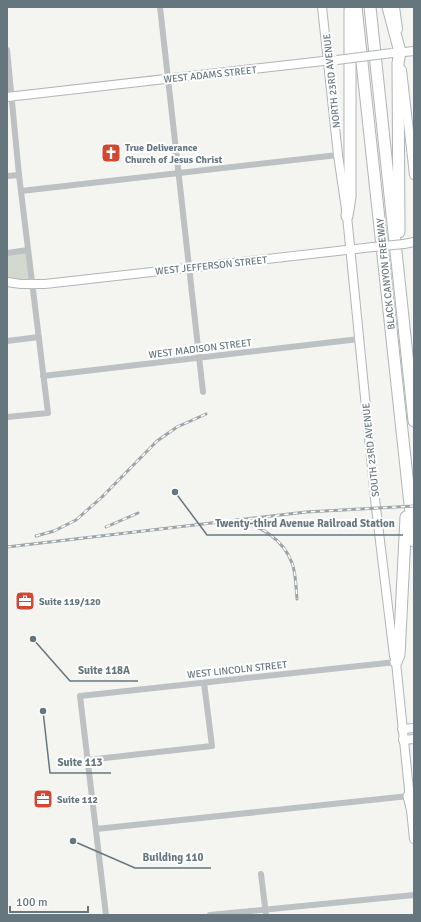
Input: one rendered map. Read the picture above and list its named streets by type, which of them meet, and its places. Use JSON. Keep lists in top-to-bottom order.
{
  "streets": {
    "highway": ["BLACK CANYON FREEWAY"],
    "main road": [
      "WEST ADAMS STREET",
      "NORTH 23RD AVENUE",
      "WEST JEFFERSON STREET",
      "SOUTH 23RD AVENUE"
    ],
    "street": ["WEST MADISON STREET", "WEST LINCOLN STREET"]
  },
  "crossings": [
    ["WEST ADAMS STREET", "NORTH 23RD AVENUE"],
    ["NORTH 23RD AVENUE", "SOUTH 23RD AVENUE"],
    ["WEST JEFFERSON STREET", "SOUTH 23RD AVENUE"],
    ["WEST MADISON STREET", "SOUTH 23RD AVENUE"],
    ["SOUTH 23RD AVENUE", "WEST LINCOLN STREET"]
  ],
  "places": {
    "church": ["True Deliverance Church of Jesus Christ"],
    "other": [
      "Twenty-third Avenue Railroad Station",
      "Suite 118A",
      "Suite 113",
      "Building 110"
    ],
    "office": ["Suite 119/120", "Suite 112"]
  },
  "scale_bar": "100 m"
}
